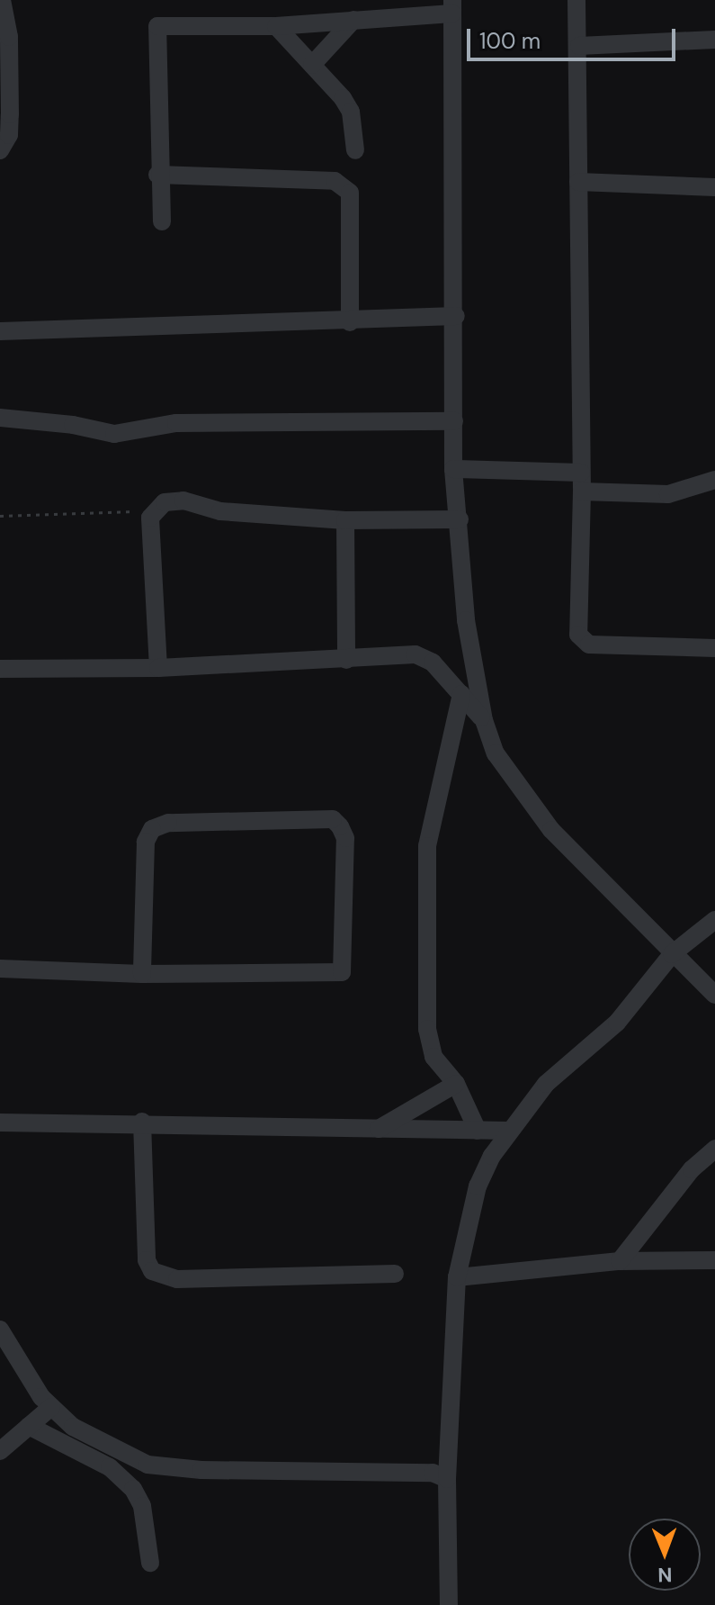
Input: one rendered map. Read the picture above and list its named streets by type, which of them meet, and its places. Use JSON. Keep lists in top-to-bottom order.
{
  "scale_bar": "100 m",
  "north": "bottom"
}
